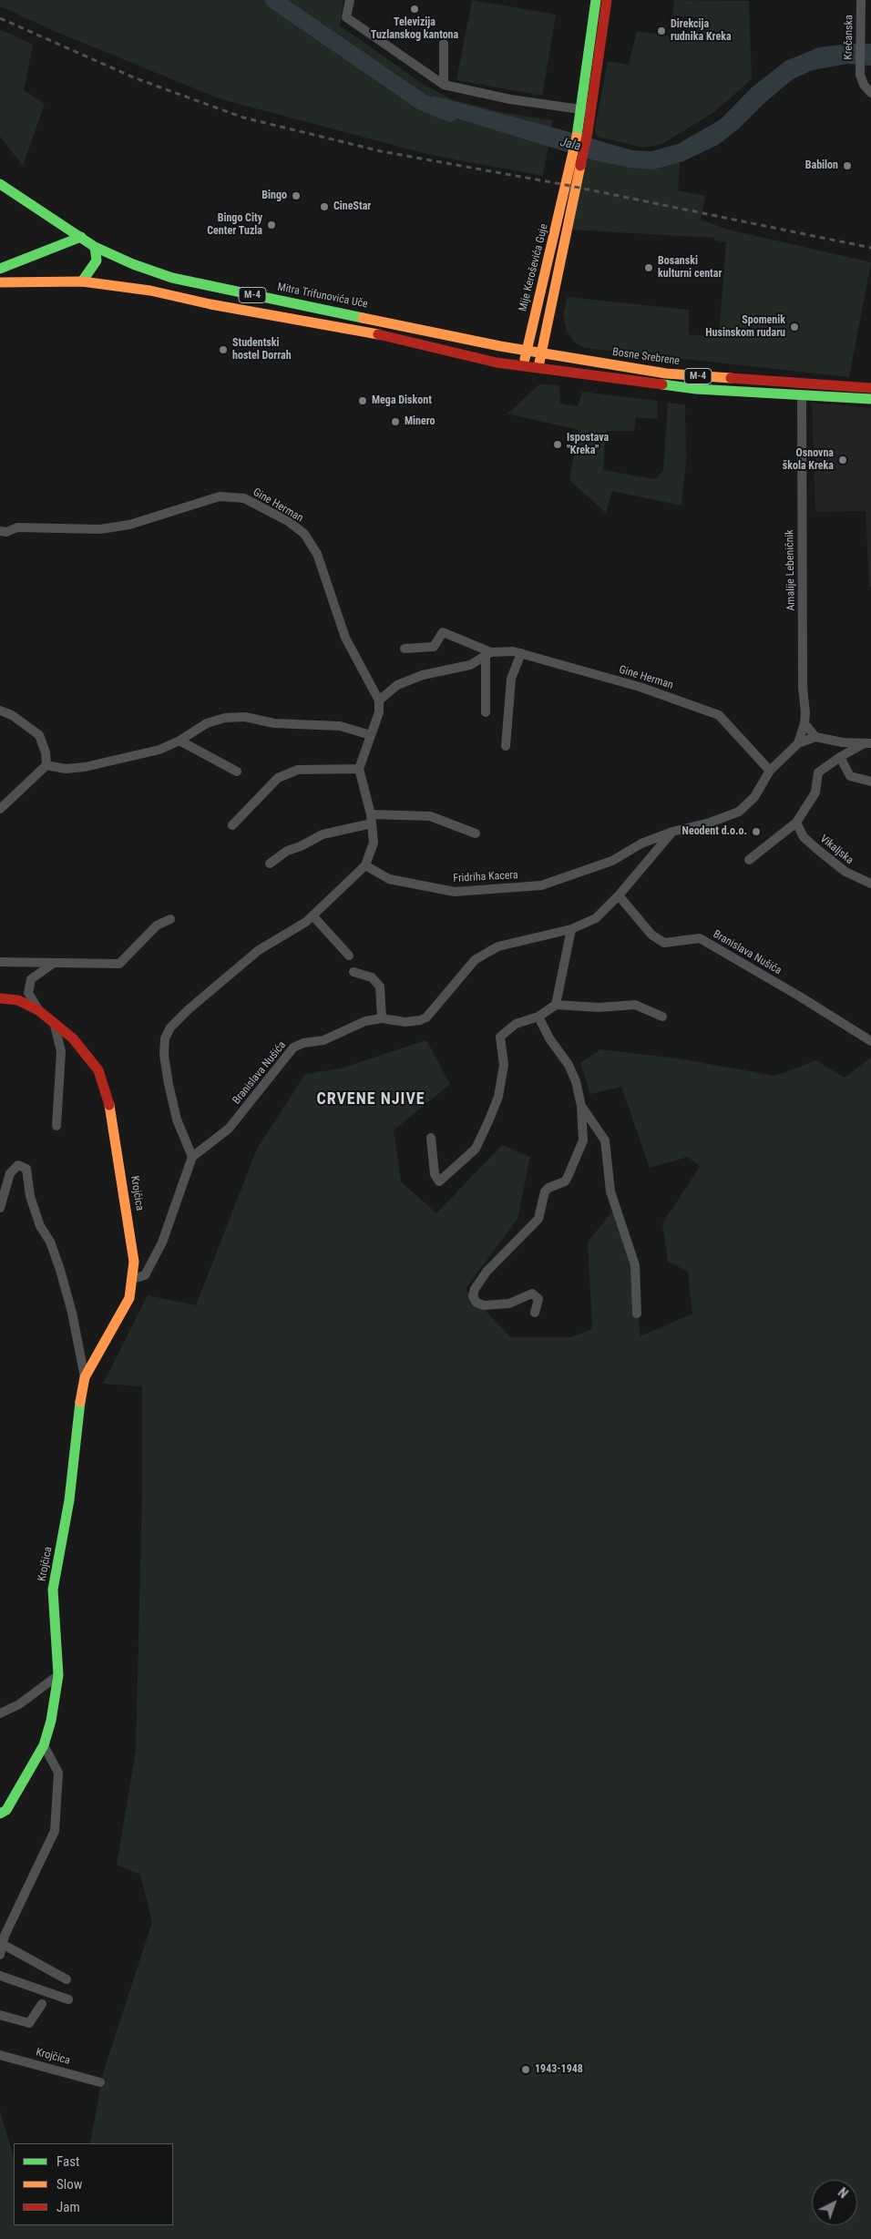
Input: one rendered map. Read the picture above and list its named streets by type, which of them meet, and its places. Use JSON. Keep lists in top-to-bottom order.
{
  "streets": {
    "main road": [
      "Mije Keroševića Guje",
      "M-4",
      "Mitra Trifunovića Uče",
      "Bosne Srebrene",
      "Krojčica"
    ],
    "street": [
      "Krečanska",
      "Gine Herman",
      "Amalije Lebeničnik",
      "Vikaljska",
      "Fridriha Kacera",
      "Branislava Nušića"
    ]
  },
  "crossings": [
    ["Mije Keroševića Guje", "M-4"],
    ["Mije Keroševića Guje", "Mitra Trifunovića Uče"],
    ["Mije Keroševića Guje", "Bosne Srebrene"],
    ["M-4", "Amalije Lebeničnik"],
    ["Mitra Trifunovića Uče", "Bosne Srebrene"],
    ["Gine Herman", "Fridriha Kacera"],
    ["Amalije Lebeničnik", "Fridriha Kacera"],
    ["Fridriha Kacera", "Branislava Nušića"]
  ],
  "districts": ["CRVENE NJIVE"],
  "water": ["Jala"],
  "places": [
    "Televizija Tuzlanskog kantona",
    "Direkcija rudnika Kreka",
    "Babilon",
    "Bingo",
    "CineStar",
    "Bingo City Center Tuzla",
    "Bosanski kulturni centar",
    "Spomenik Husinskom rudaru",
    "Studentski hostel Dorrah",
    "Mega Diskont",
    "Minero",
    "Ispostava \"Kreka\"",
    "Osnovna škola Kreka",
    "Neodent d.o.o.",
    "1943-1948"
  ],
  "legend": ["Fast", "Slow", "Jam"],
  "north": "top right"
}
